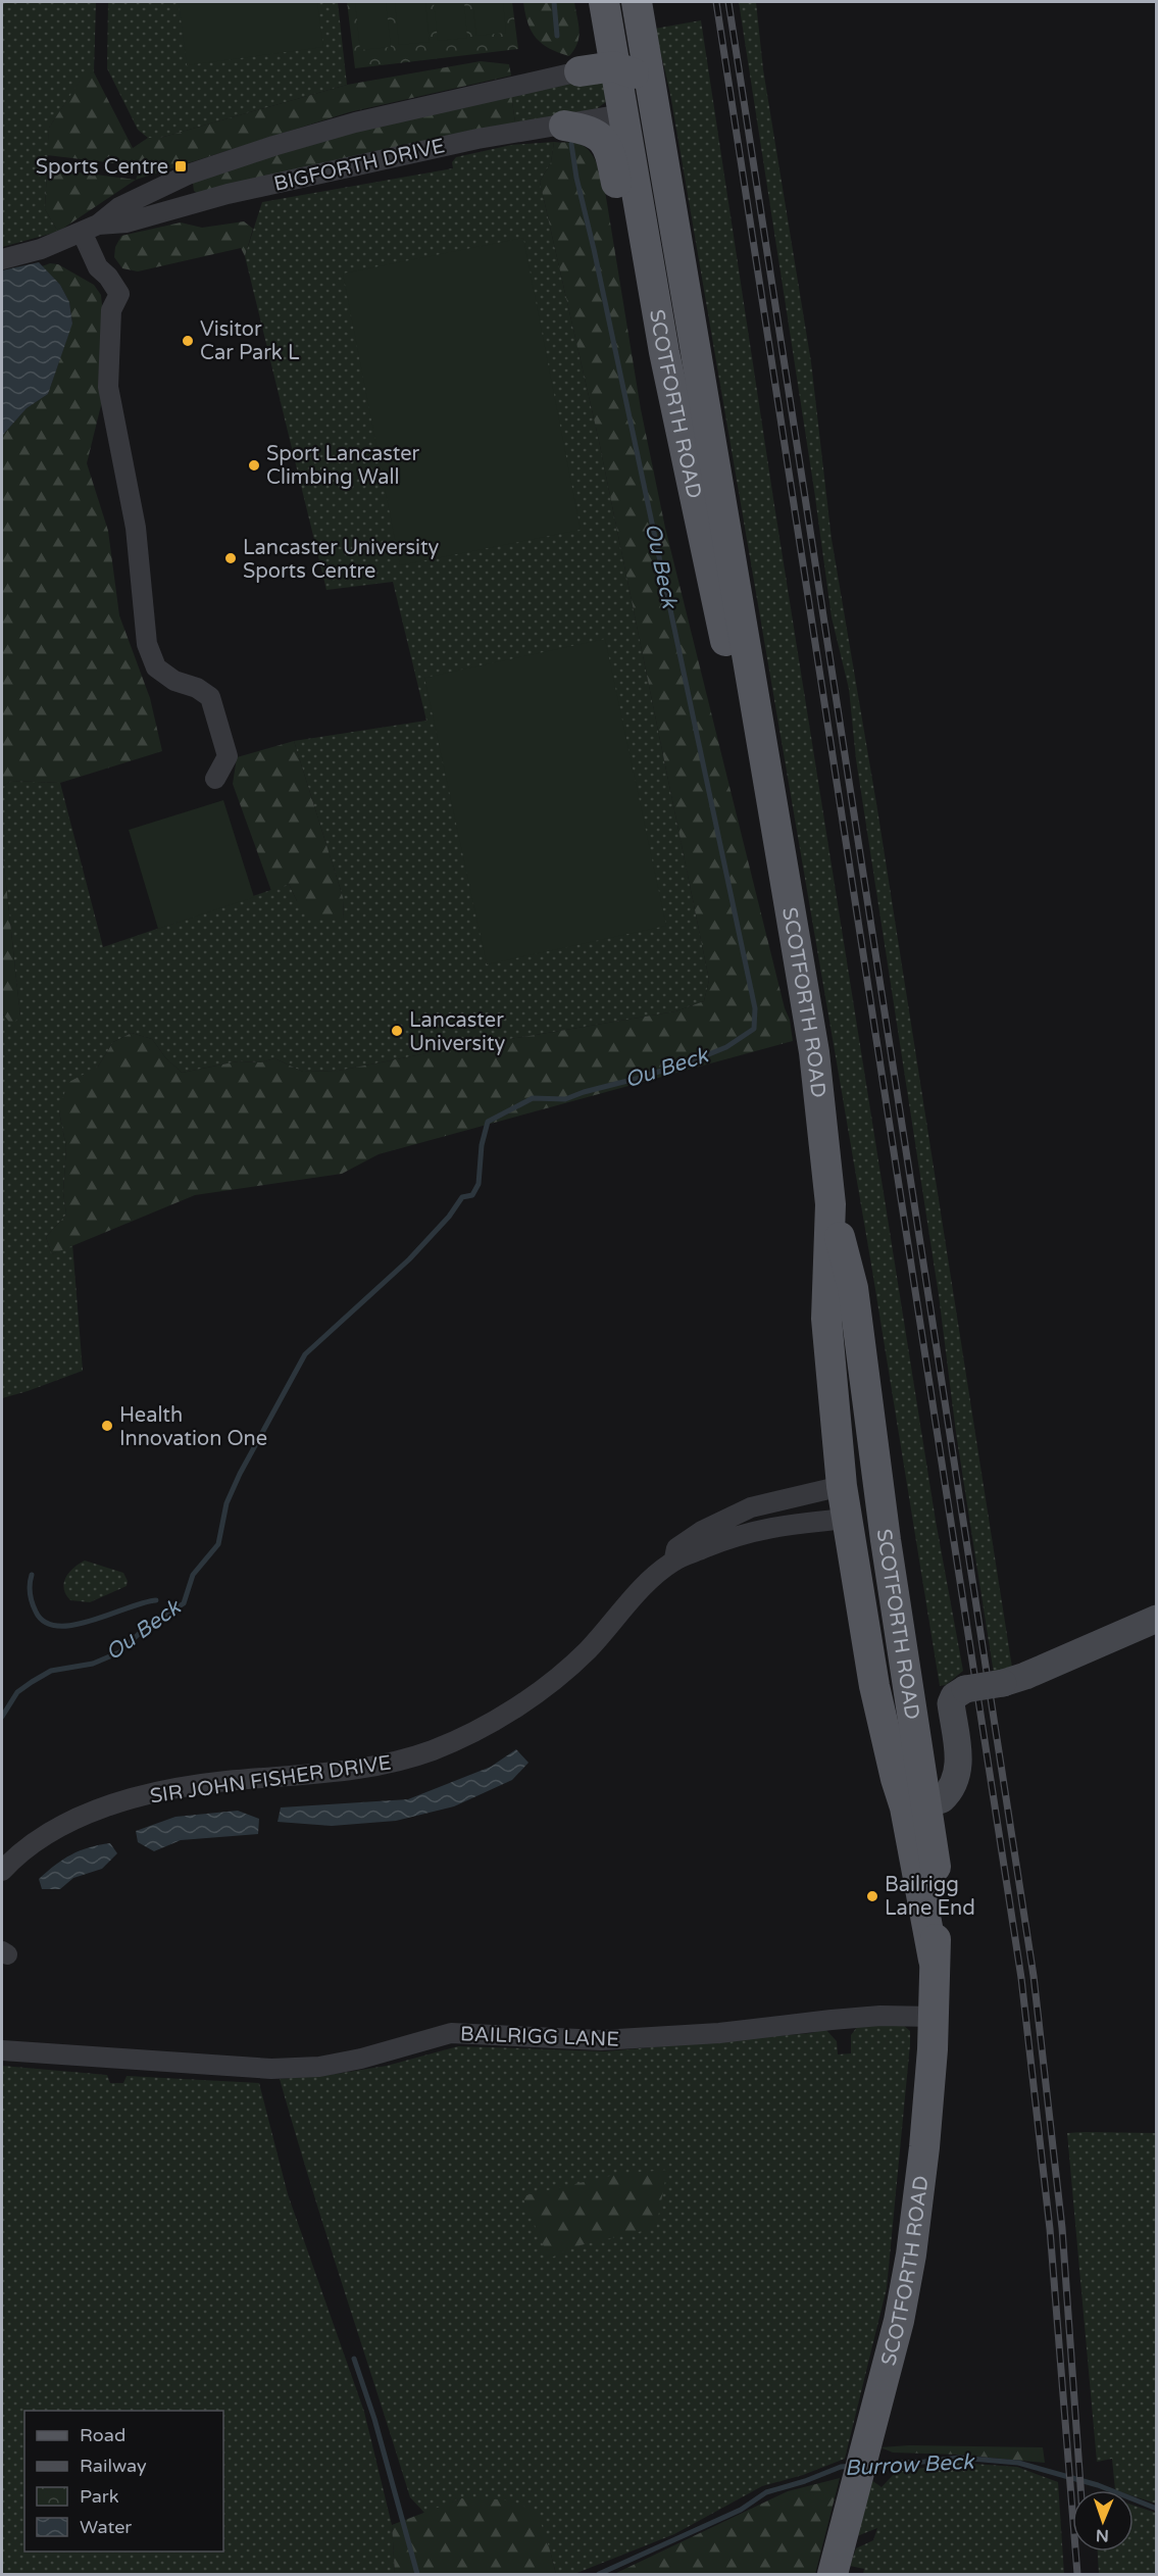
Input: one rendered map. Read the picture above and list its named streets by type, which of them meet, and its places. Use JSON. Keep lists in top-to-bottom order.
{
  "streets": {
    "main road": ["SCOTFORTH ROAD"],
    "street": ["BIGFORTH DRIVE", "SIR JOHN FISHER DRIVE", "BAILRIGG LANE"]
  },
  "crossings": [
    ["BIGFORTH DRIVE", "SCOTFORTH ROAD"],
    ["SCOTFORTH ROAD", "SIR JOHN FISHER DRIVE"],
    ["SCOTFORTH ROAD", "BAILRIGG LANE"]
  ],
  "water": ["Ou Beck", "Burrow Beck"],
  "places": {
    "transit": ["Sports Centre"],
    "other": [
      "Visitor Car Park L",
      "Sport Lancaster Climbing Wall",
      "Lancaster University Sports Centre",
      "Lancaster University",
      "Health Innovation One",
      "Bailrigg Lane End"
    ]
  },
  "legend": [
    "Road",
    "Railway",
    "Park",
    "Water"
  ],
  "north": "bottom"
}
